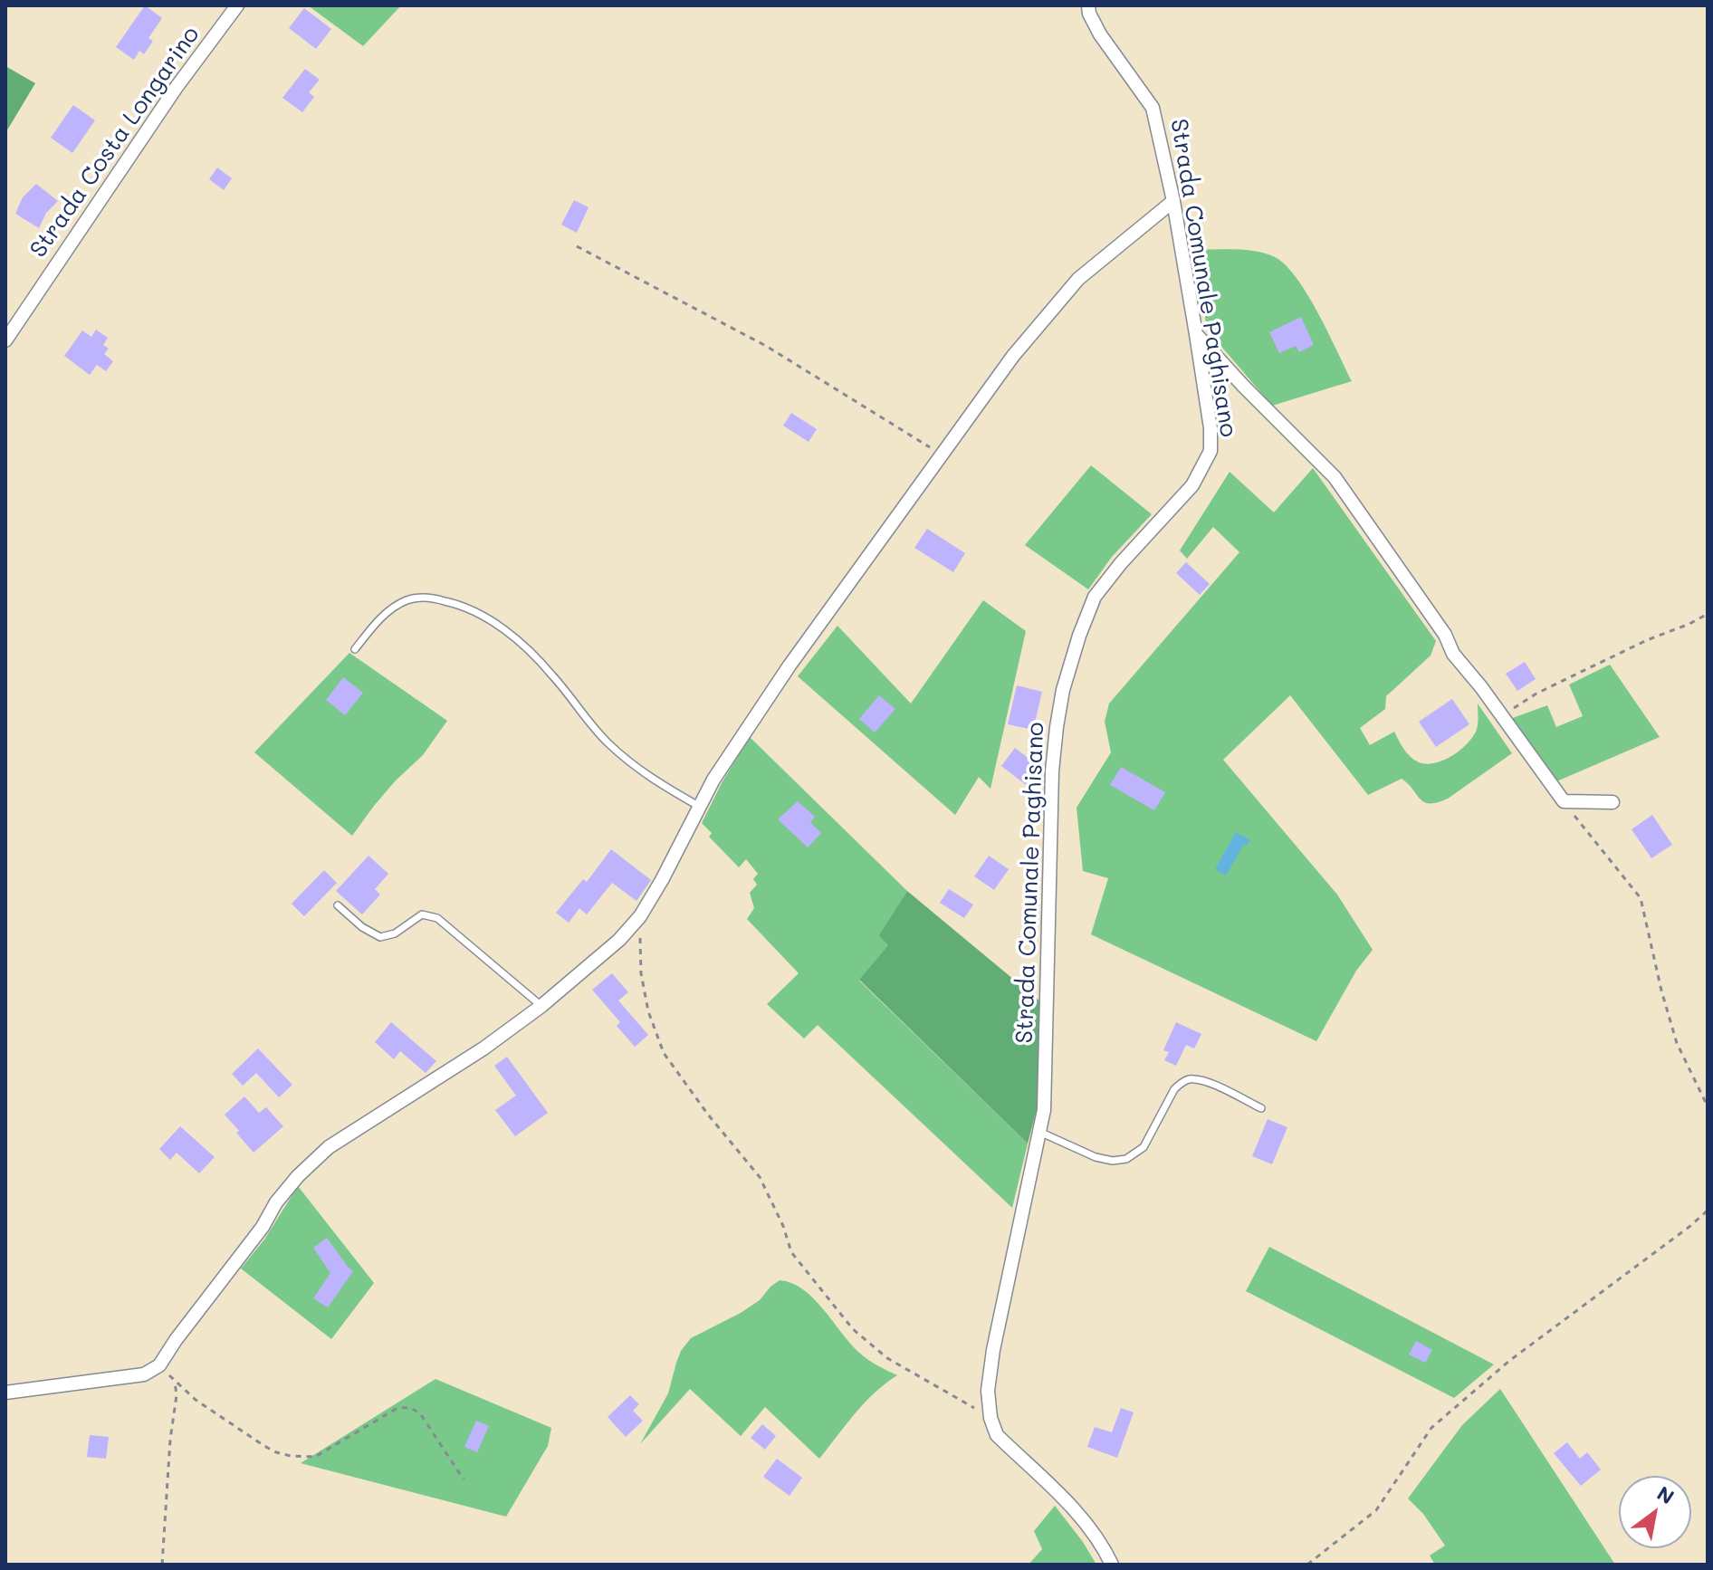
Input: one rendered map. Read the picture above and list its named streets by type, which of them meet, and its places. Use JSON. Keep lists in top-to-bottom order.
{
  "streets": {
    "street": ["Strada Costa Longarino", "Strada Comunale Paghisano"]
  },
  "north": "top right"
}
